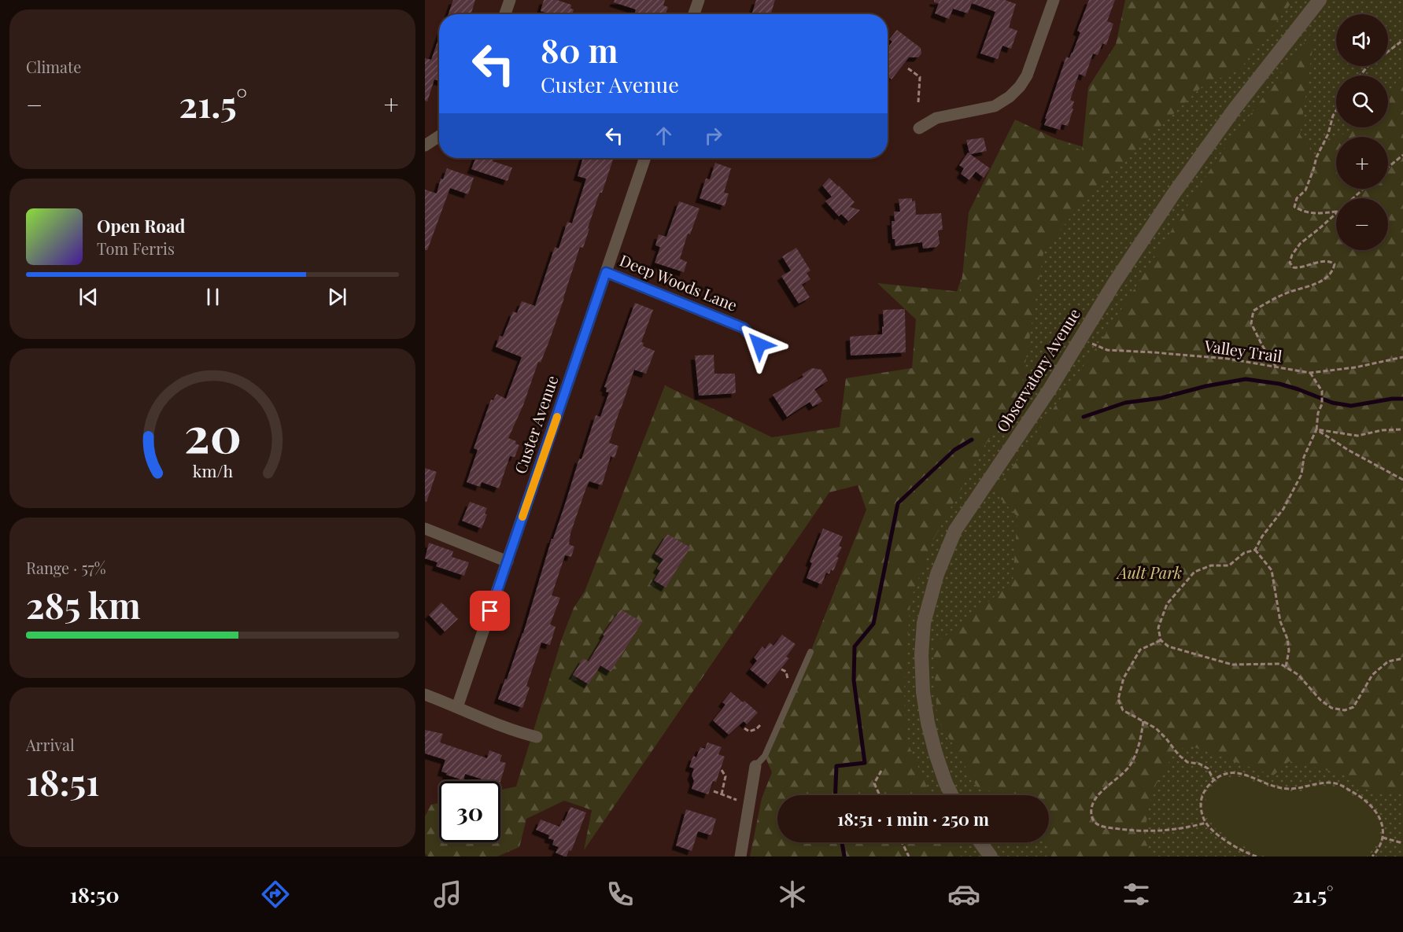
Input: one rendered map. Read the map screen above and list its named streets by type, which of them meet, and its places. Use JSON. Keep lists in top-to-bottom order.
{
  "streets": {
    "street": ["Deep Woods Lane", "Observatory Avenue", "Custer Avenue"],
    "path": ["Valley Trail"]
  },
  "crossings": [
    ["Deep Woods Lane", "Custer Avenue"],
    ["Valley Trail", "Observatory Avenue"]
  ],
  "parks": ["Ault Park"],
  "page": {
    "tile": [
      "Climate",
      ["Range · 57%", "285 km"],
      ["Arrival", "18:51"]
    ],
    "map_buttons": ["+", "−"],
    "turn": ["80 m", "Custer Avenue"],
    "heat": ["−", "21.5°", "+"],
    "song": ["Open Road", "Tom Ferris"],
    "limit": "30",
    "trip": "18:51 · 1 min · 250 m",
    "tabs": ["18:50", "21.5°"],
    "gauge": ["20", "km/h"]
  }
}
